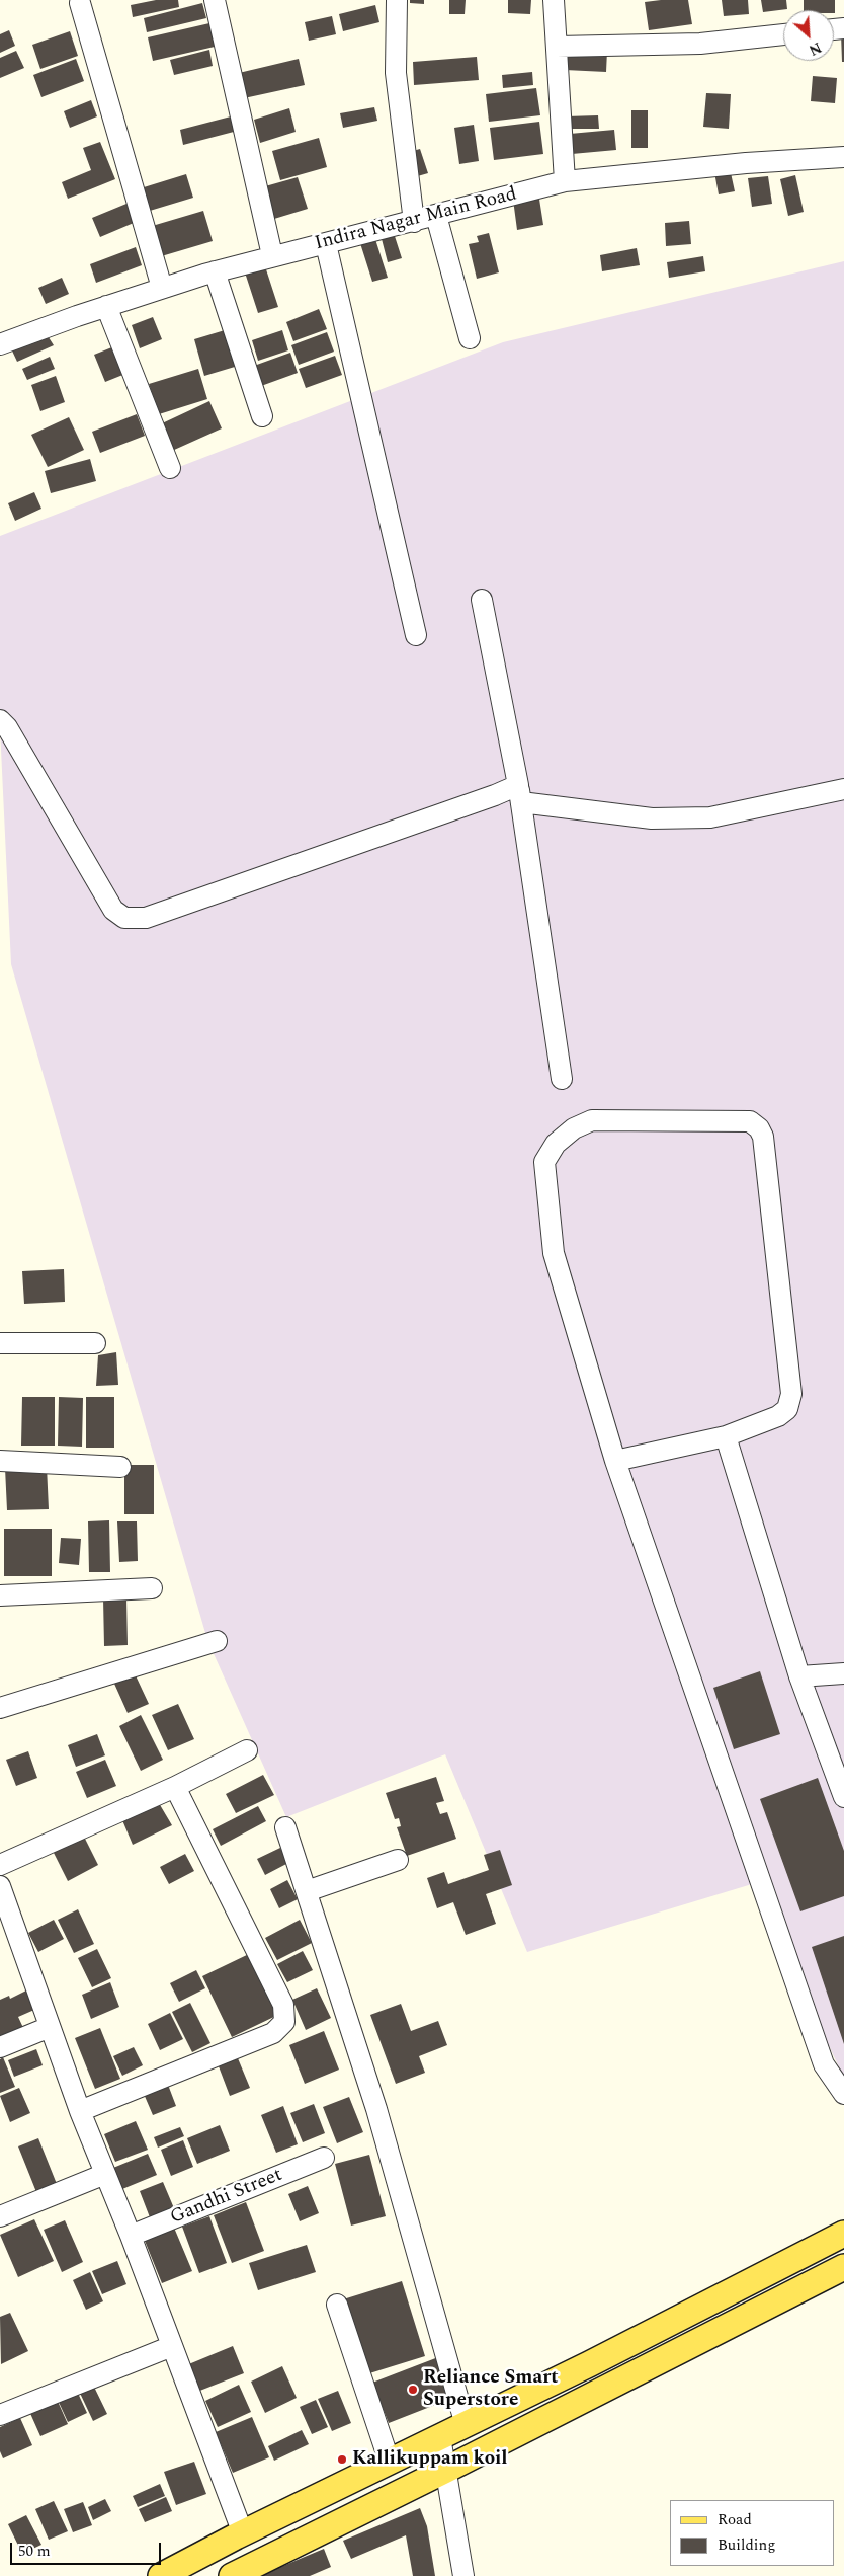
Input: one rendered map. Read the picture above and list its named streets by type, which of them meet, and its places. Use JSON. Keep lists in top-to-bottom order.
{
  "streets": {
    "street": ["Indira Nagar Main Road", "Gandhi Street"]
  },
  "places": ["Reliance Smart Superstore", "Kallikuppam koil"],
  "legend": ["Road", "Building"],
  "scale_bar": "50 m",
  "north": "bottom right"
}
